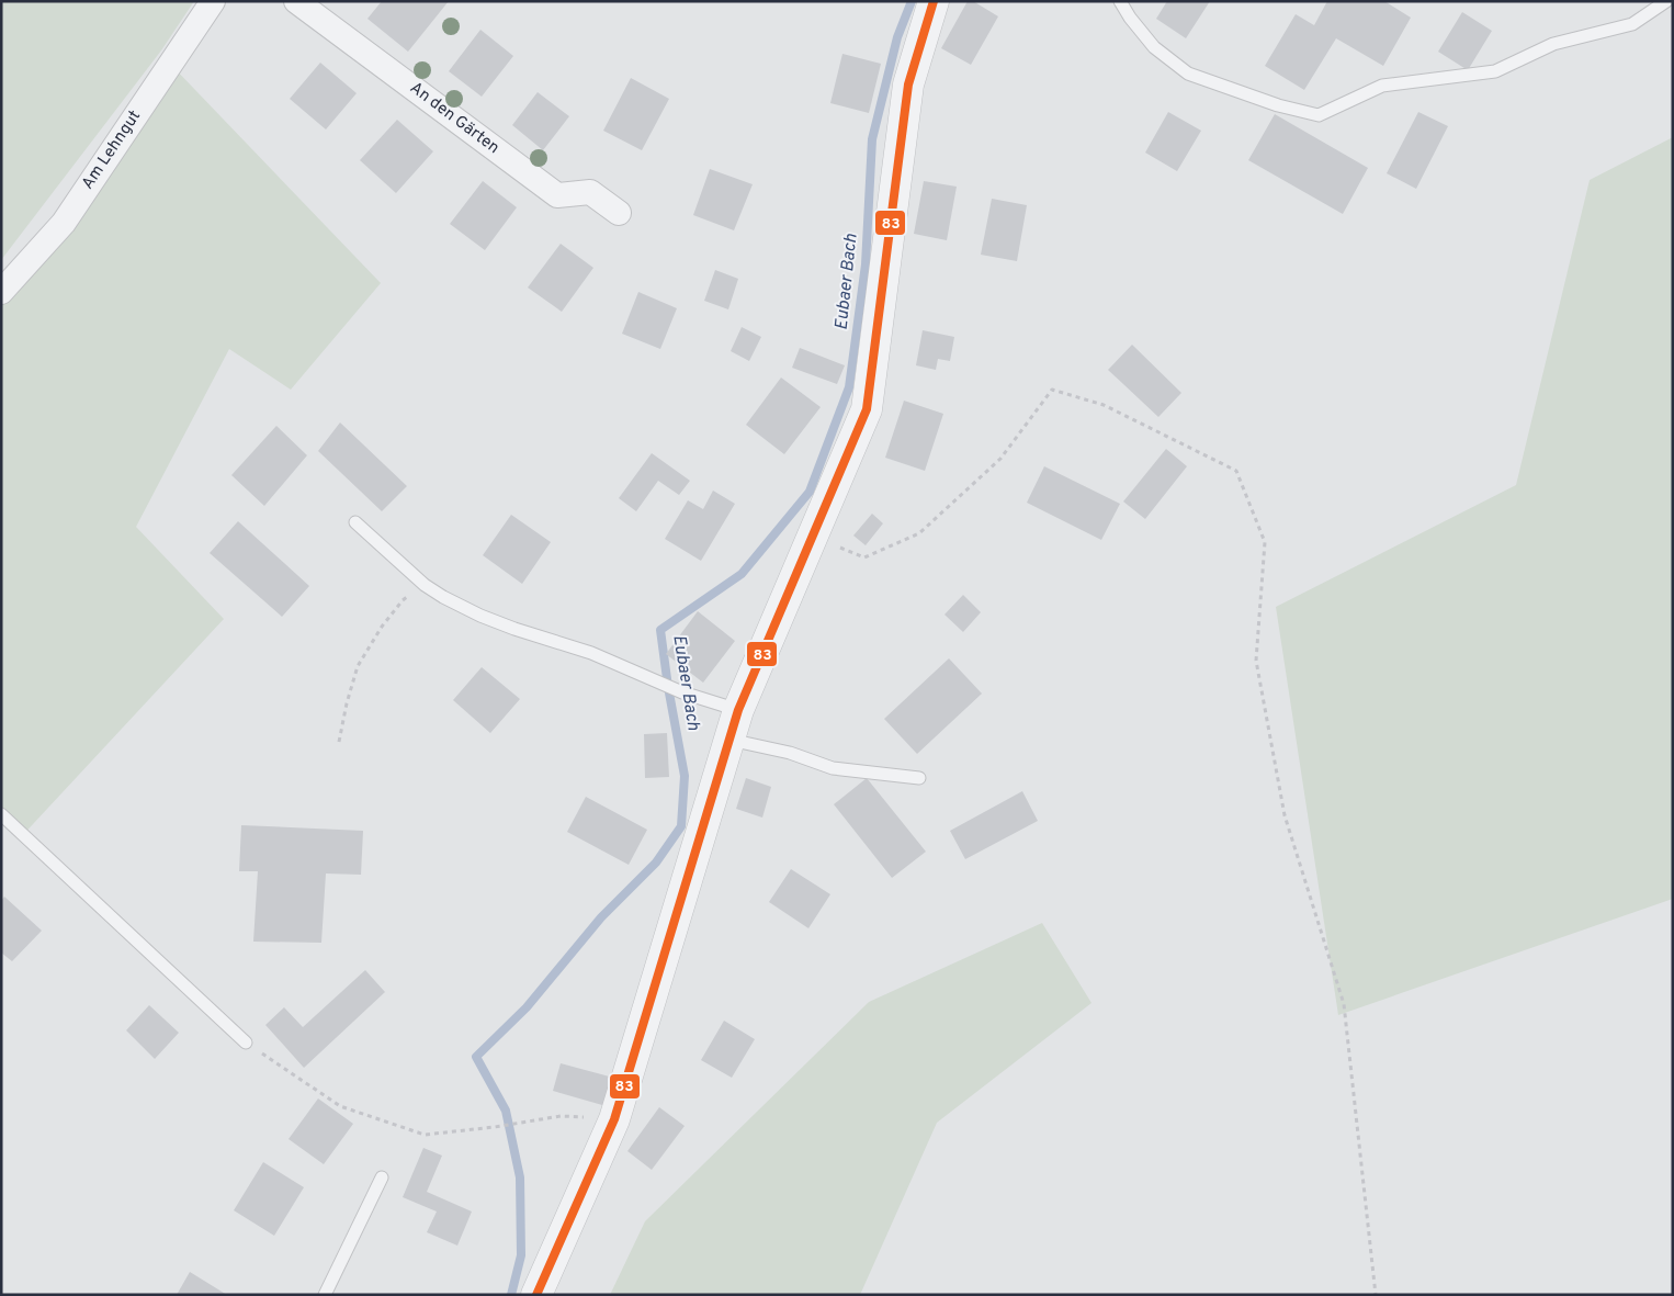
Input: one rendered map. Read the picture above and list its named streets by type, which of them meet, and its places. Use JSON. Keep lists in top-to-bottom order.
{
  "streets": {
    "street": ["An den Gärten", "Am Lehngut"]
  },
  "water": ["Eubaer Bach"],
  "lines": ["transit line 83"]
}
